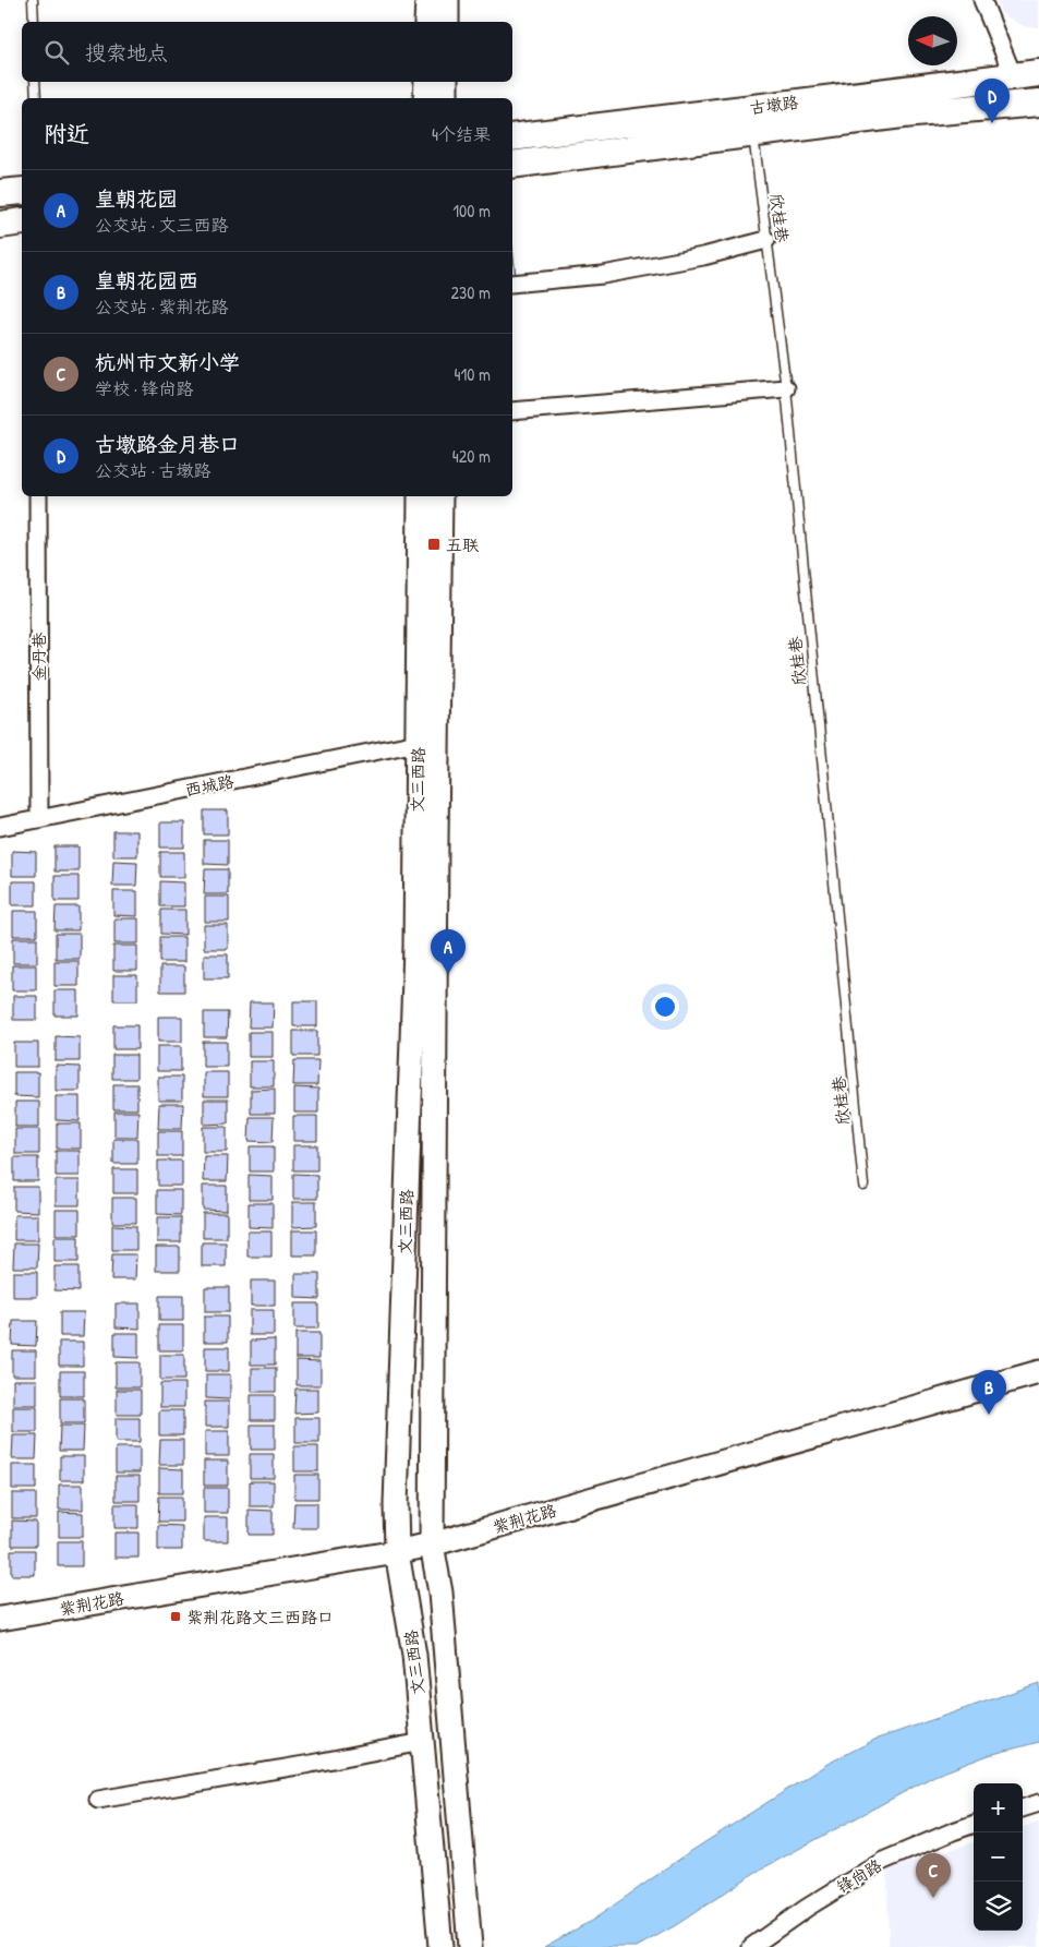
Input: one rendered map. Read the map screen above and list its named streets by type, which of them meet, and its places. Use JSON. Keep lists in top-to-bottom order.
{
  "streets": {
    "main road": ["古墩路", "文三西路", "紫荆花路"],
    "street": ["金丹巷", "西城路", "锋尚路"],
    "lane": ["欣桂巷"]
  },
  "crossings": [
    ["古墩路", "欣桂巷"],
    ["金丹巷", "西城路"],
    ["文三西路", "西城路"],
    ["文三西路", "紫荆花路"]
  ],
  "places": {
    "transit": ["五联", "紫荆花路文三西路口"]
  },
  "north": "left",
  "page": {
    "search": "搜索地点",
    "pins": [
      "D",
      "A",
      "B",
      "C"
    ],
    "heading": ["附近", "4个结果"],
    "list": [
      {
        "mark": "A",
        "name": "皇朝花园",
        "note": "公交站 · 文三西路",
        "value": "100 m"
      },
      {
        "mark": "B",
        "name": "皇朝花园西",
        "note": "公交站 · 紫荆花路",
        "value": "230 m"
      },
      {
        "mark": "C",
        "name": "杭州市文新小学",
        "note": "学校 · 锋尚路",
        "value": "410 m"
      },
      {
        "mark": "D",
        "name": "古墩路金月巷口",
        "note": "公交站 · 古墩路",
        "value": "420 m"
      }
    ],
    "map_buttons": ["+", "−"]
  }
}
